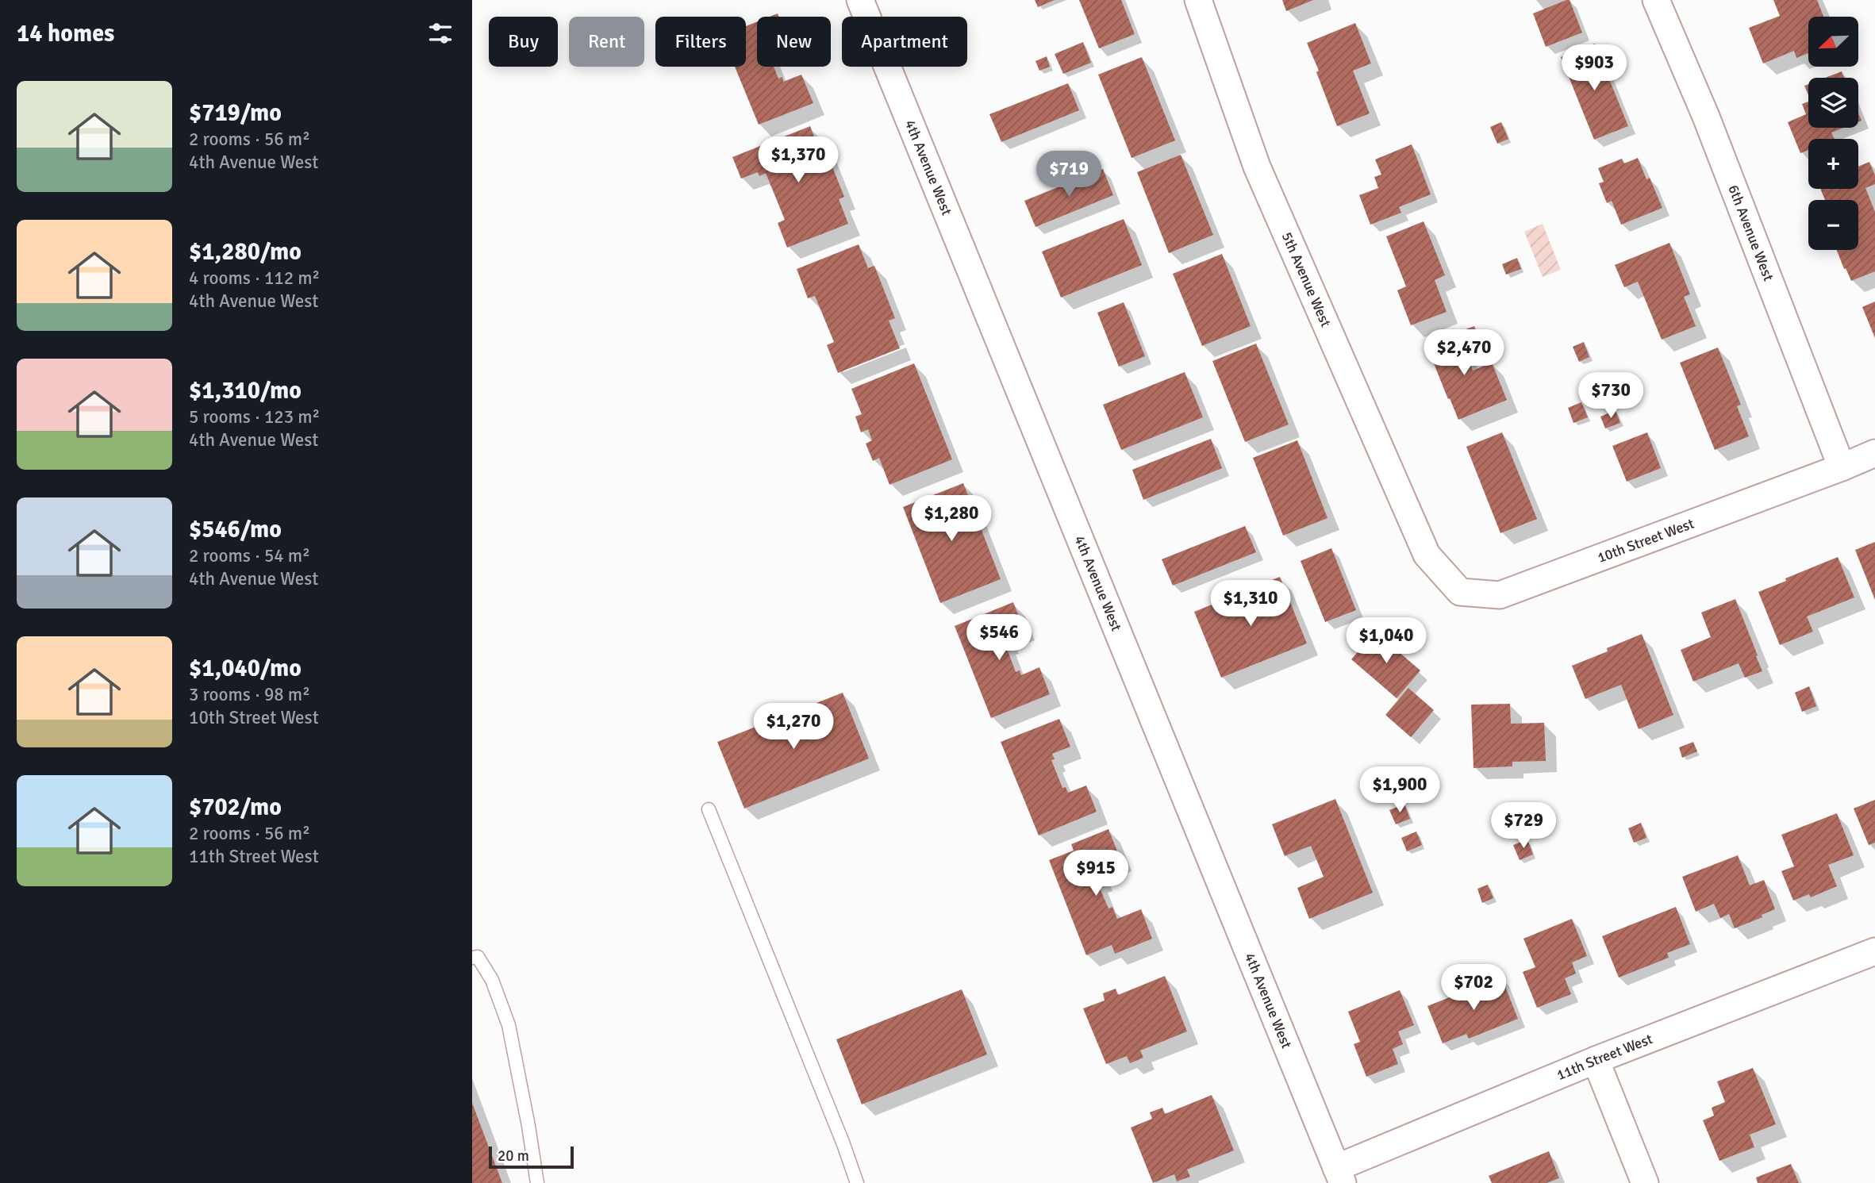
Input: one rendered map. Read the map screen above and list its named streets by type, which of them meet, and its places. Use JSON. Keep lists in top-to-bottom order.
{
  "streets": {
    "street": [
      "4th Avenue West",
      "6th Avenue West",
      "5th Avenue West",
      "10th Street West",
      "11th Street West"
    ]
  },
  "crossings": [
    ["4th Avenue West", "11th Street West"],
    ["6th Avenue West", "10th Street West"],
    ["5th Avenue West", "10th Street West"]
  ],
  "scale_bar": "20 m",
  "north": "bottom left",
  "page": {
    "heading": "14 homes",
    "map_buttons": ["+", "−"],
    "chip": [
      "Buy",
      "Rent",
      "Filters",
      "New",
      "Apartment"
    ],
    "price": [
      "$903",
      "$1,370",
      "$719",
      "$2,470",
      "$730",
      "$1,280",
      "$1,310",
      "$546",
      "$1,040",
      "$1,270",
      "$1,900",
      "$729",
      "$915",
      "$702"
    ],
    "list": [
      {
        "name": "$719/mo",
        "note": "2 rooms · 56 m² · 4th Avenue West"
      },
      {
        "name": "$1,280/mo",
        "note": "4 rooms · 112 m² · 4th Avenue West"
      },
      {
        "name": "$1,310/mo",
        "note": "5 rooms · 123 m² · 4th Avenue West"
      },
      {
        "name": "$546/mo",
        "note": "2 rooms · 54 m² · 4th Avenue West"
      },
      {
        "name": "$1,040/mo",
        "note": "3 rooms · 98 m² · 10th Street West"
      },
      {
        "name": "$702/mo",
        "note": "2 rooms · 56 m² · 11th Street West"
      }
    ],
    "scale": "20 m"
  }
}
